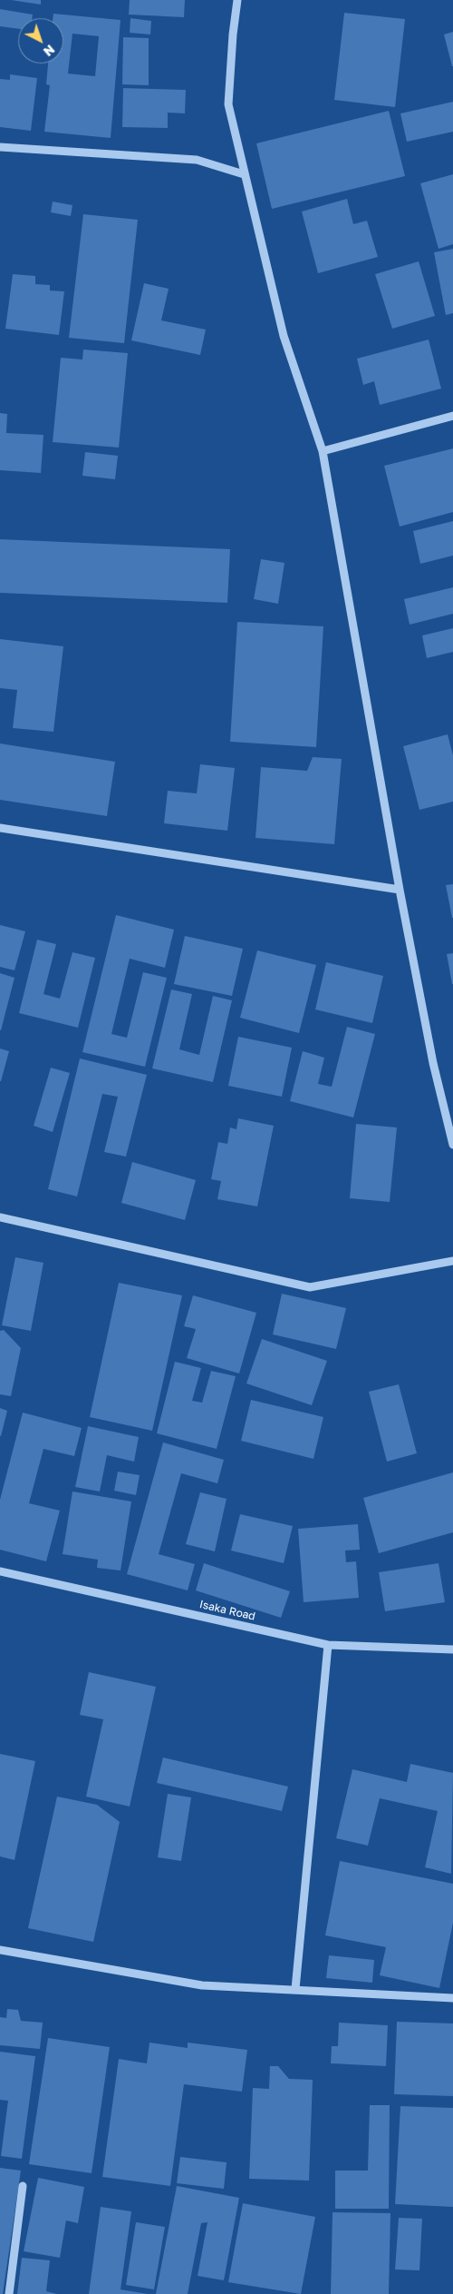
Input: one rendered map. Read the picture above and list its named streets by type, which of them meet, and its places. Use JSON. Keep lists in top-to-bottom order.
{
  "streets": {
    "street": ["Isaka Road"]
  },
  "north": "bottom right"
}
